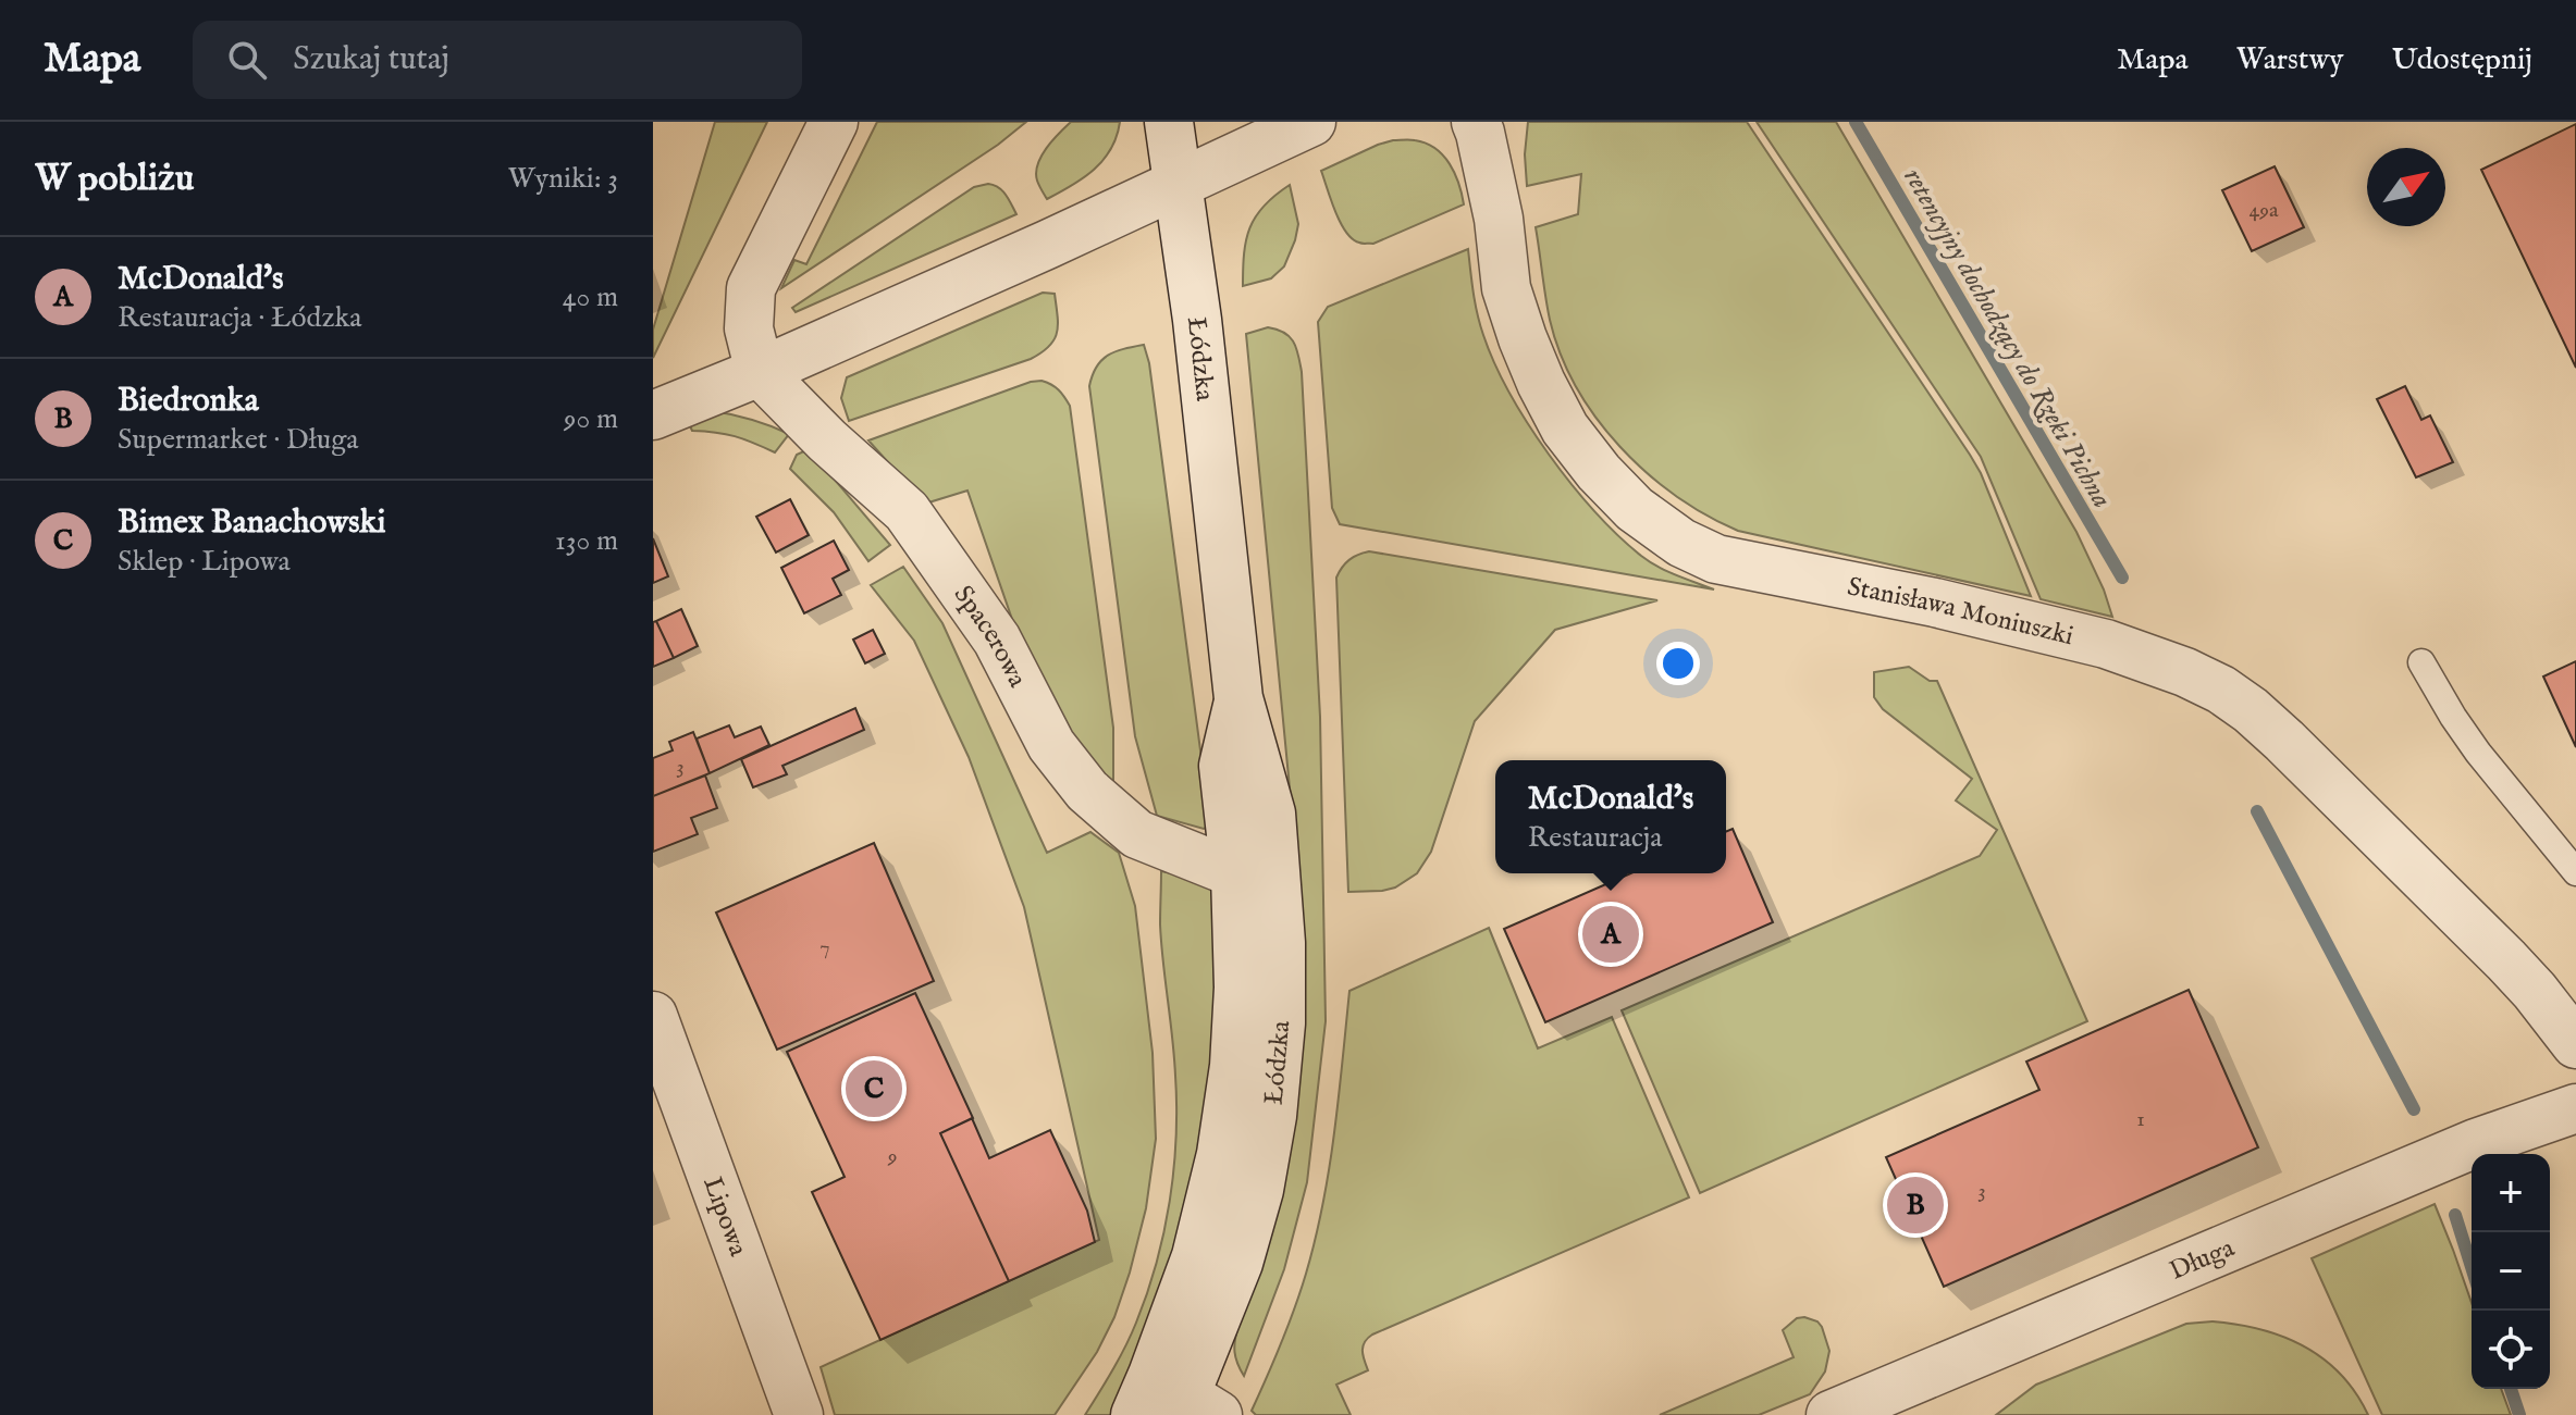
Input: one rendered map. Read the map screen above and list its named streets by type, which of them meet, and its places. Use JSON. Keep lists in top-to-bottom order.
{
  "streets": {
    "street": [
      "Łódzka",
      "Stanisława Moniuszki",
      "Spacerowa",
      "Lipowa",
      "Długa"
    ]
  },
  "crossings": [
    ["Łódzka", "Spacerowa"]
  ],
  "water": ["retencyjny dochodzący do Rzeki Pichna"],
  "house_numbers": [
    "49a",
    "3",
    "7",
    "1",
    "9",
    "3"
  ],
  "north": "top right",
  "page": {
    "header": "Mapa",
    "search": "Szukaj tutaj",
    "nav": ["Mapa", "Warstwy", "Udostępnij"],
    "heading": ["W pobliżu", "Wyniki: 3"],
    "list": [
      {
        "mark": "A",
        "name": "McDonald's",
        "note": "Restauracja · Łódzka",
        "value": "40 m"
      },
      {
        "mark": "B",
        "name": "Biedronka",
        "note": "Supermarket · Długa",
        "value": "90 m"
      },
      {
        "mark": "C",
        "name": "Bimex Banachowski",
        "note": "Sklep · Lipowa",
        "value": "130 m"
      }
    ],
    "popup": ["McDonald's", "Restauracja"],
    "pins": ["A", "C", "B"],
    "map_buttons": ["+", "−"]
  }
}
